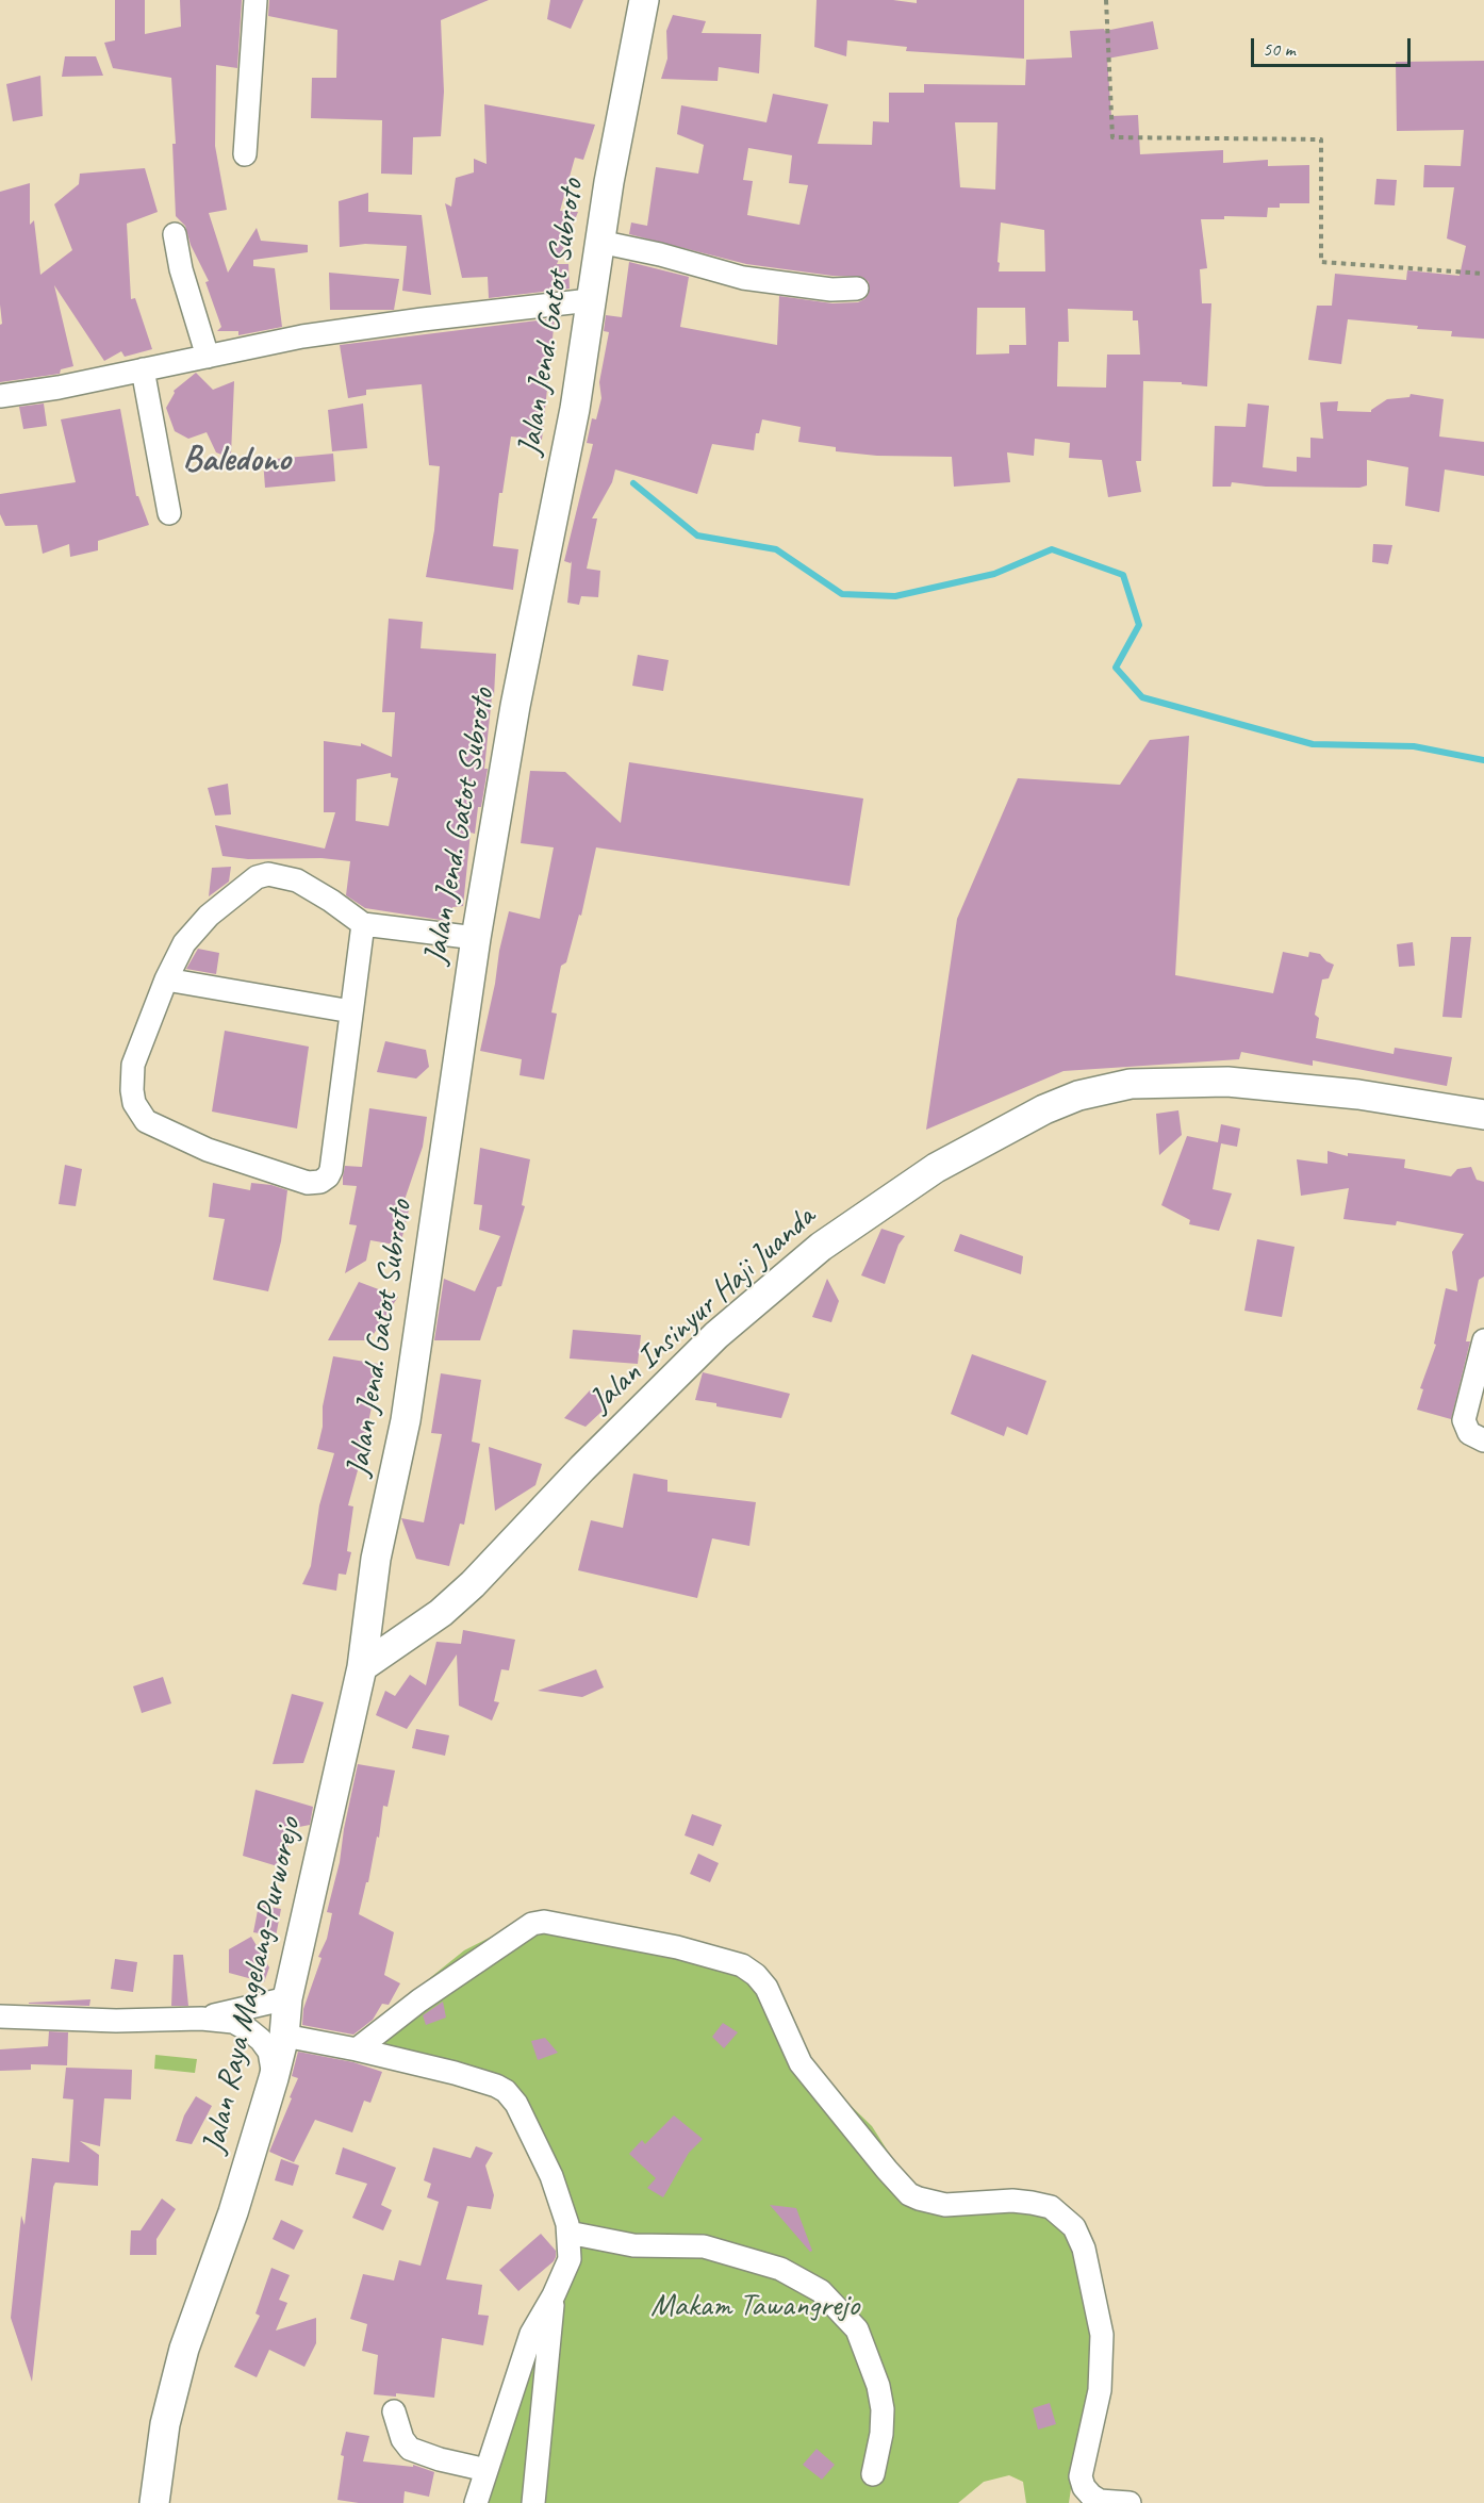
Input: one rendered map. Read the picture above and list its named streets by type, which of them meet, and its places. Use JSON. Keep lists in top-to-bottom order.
{
  "streets": {
    "main road": ["Jalan Jend. Gatot Subroto", "Jalan Insinyur Haji Juanda", "Jalan Raya Magelang-Purworejo"]
  },
  "crossings": [
    ["Jalan Jend. Gatot Subroto", "Jalan Insinyur Haji Juanda"],
    ["Jalan Jend. Gatot Subroto", "Jalan Raya Magelang-Purworejo"],
    ["Jalan Insinyur Haji Juanda", "Jalan Raya Magelang-Purworejo"]
  ],
  "districts": ["Baledono"],
  "parks": ["Makam Tawangrejo"],
  "scale_bar": "50 m"
}
